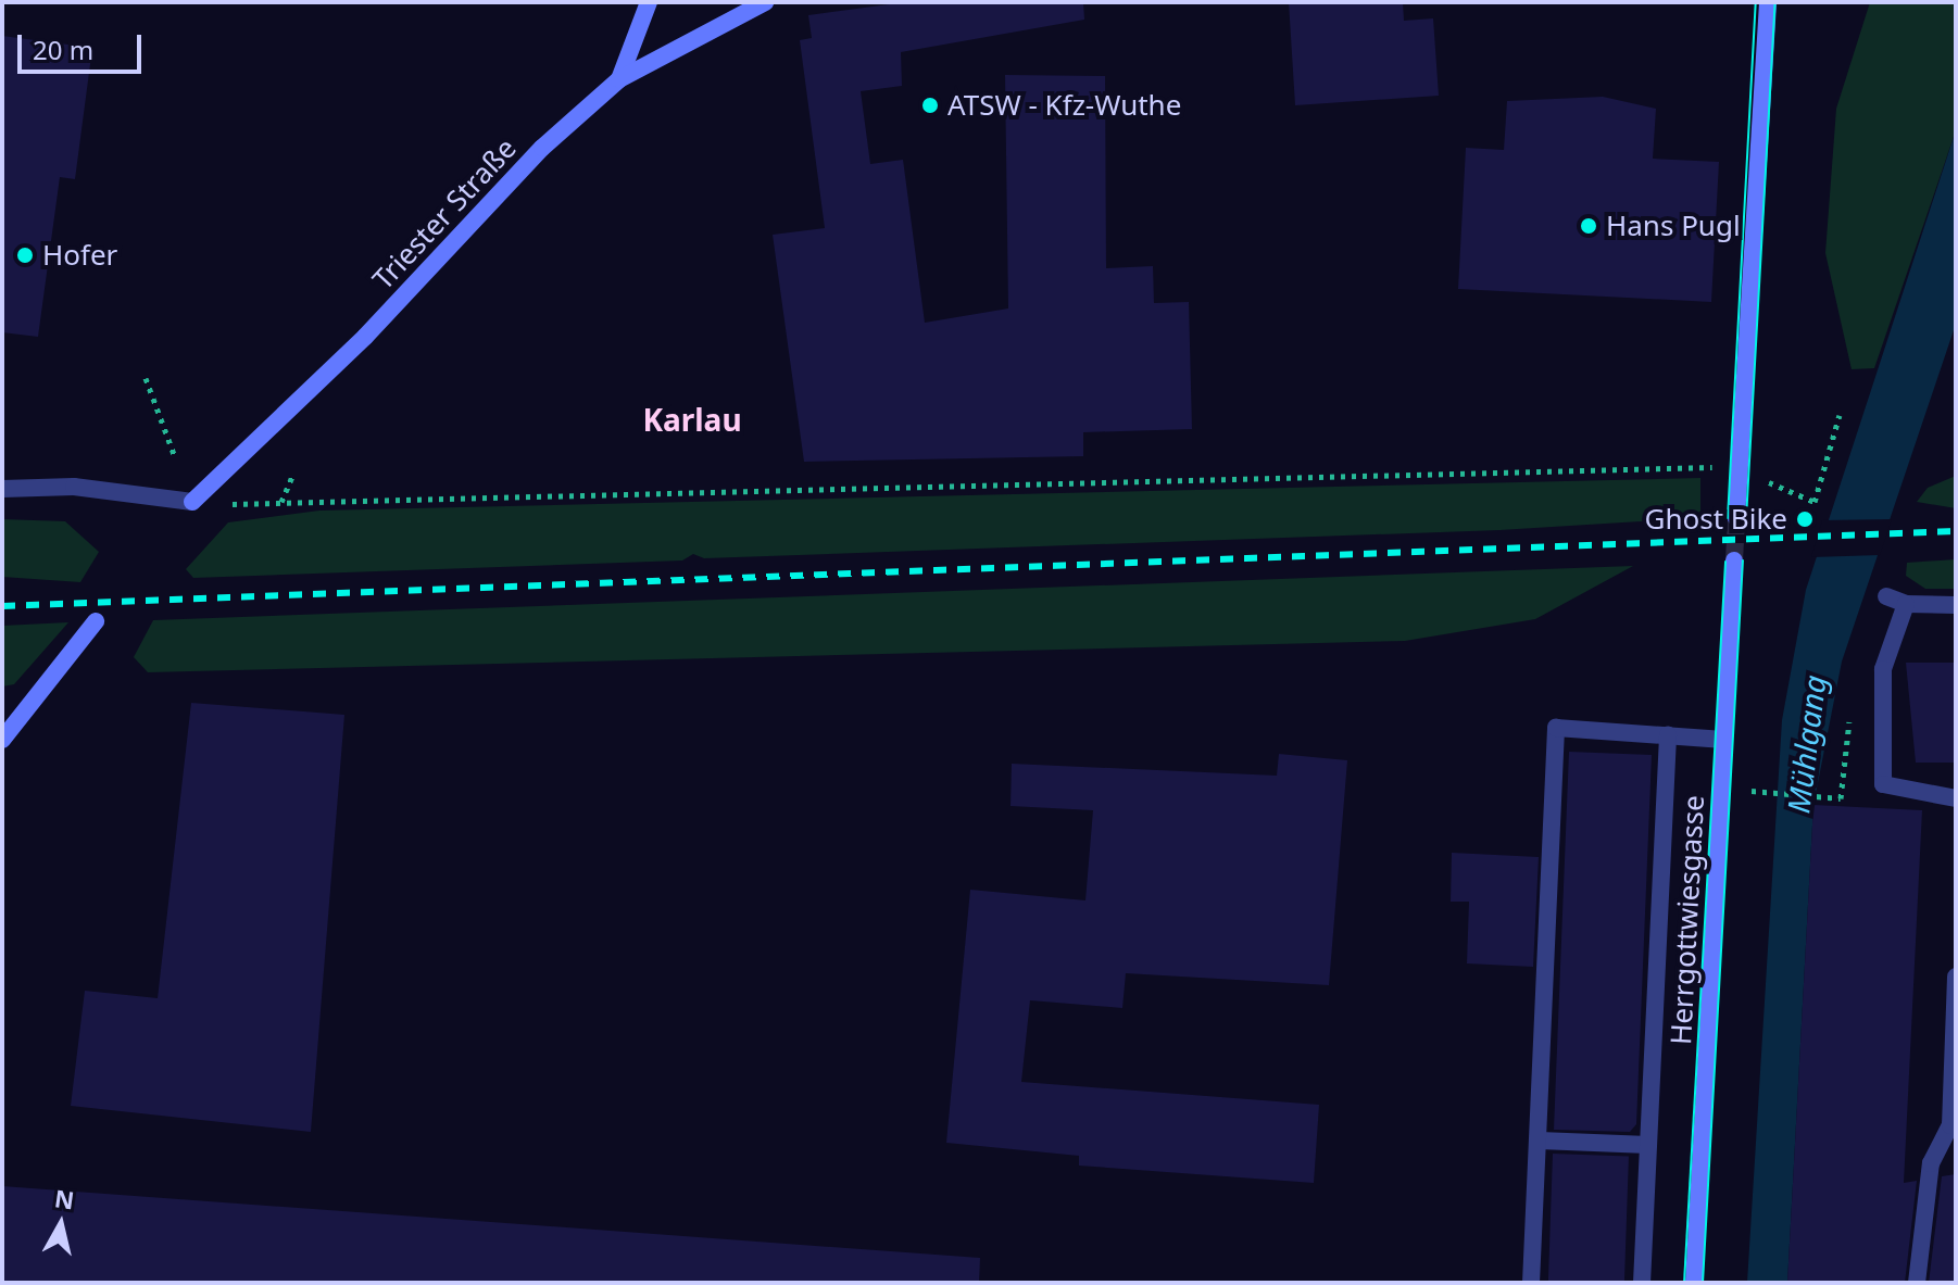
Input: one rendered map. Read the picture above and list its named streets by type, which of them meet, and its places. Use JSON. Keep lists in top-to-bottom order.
{
  "streets": {
    "main road": ["Triester Straße", "Herrgottwiesgasse"]
  },
  "districts": ["Karlau"],
  "water": ["Mühlgang"],
  "places": [
    "ATSW - Kfz-Wuthe",
    "Hans Pugl",
    "Hofer",
    "Ghost Bike"
  ],
  "scale_bar": "20 m",
  "north": "top"
}
